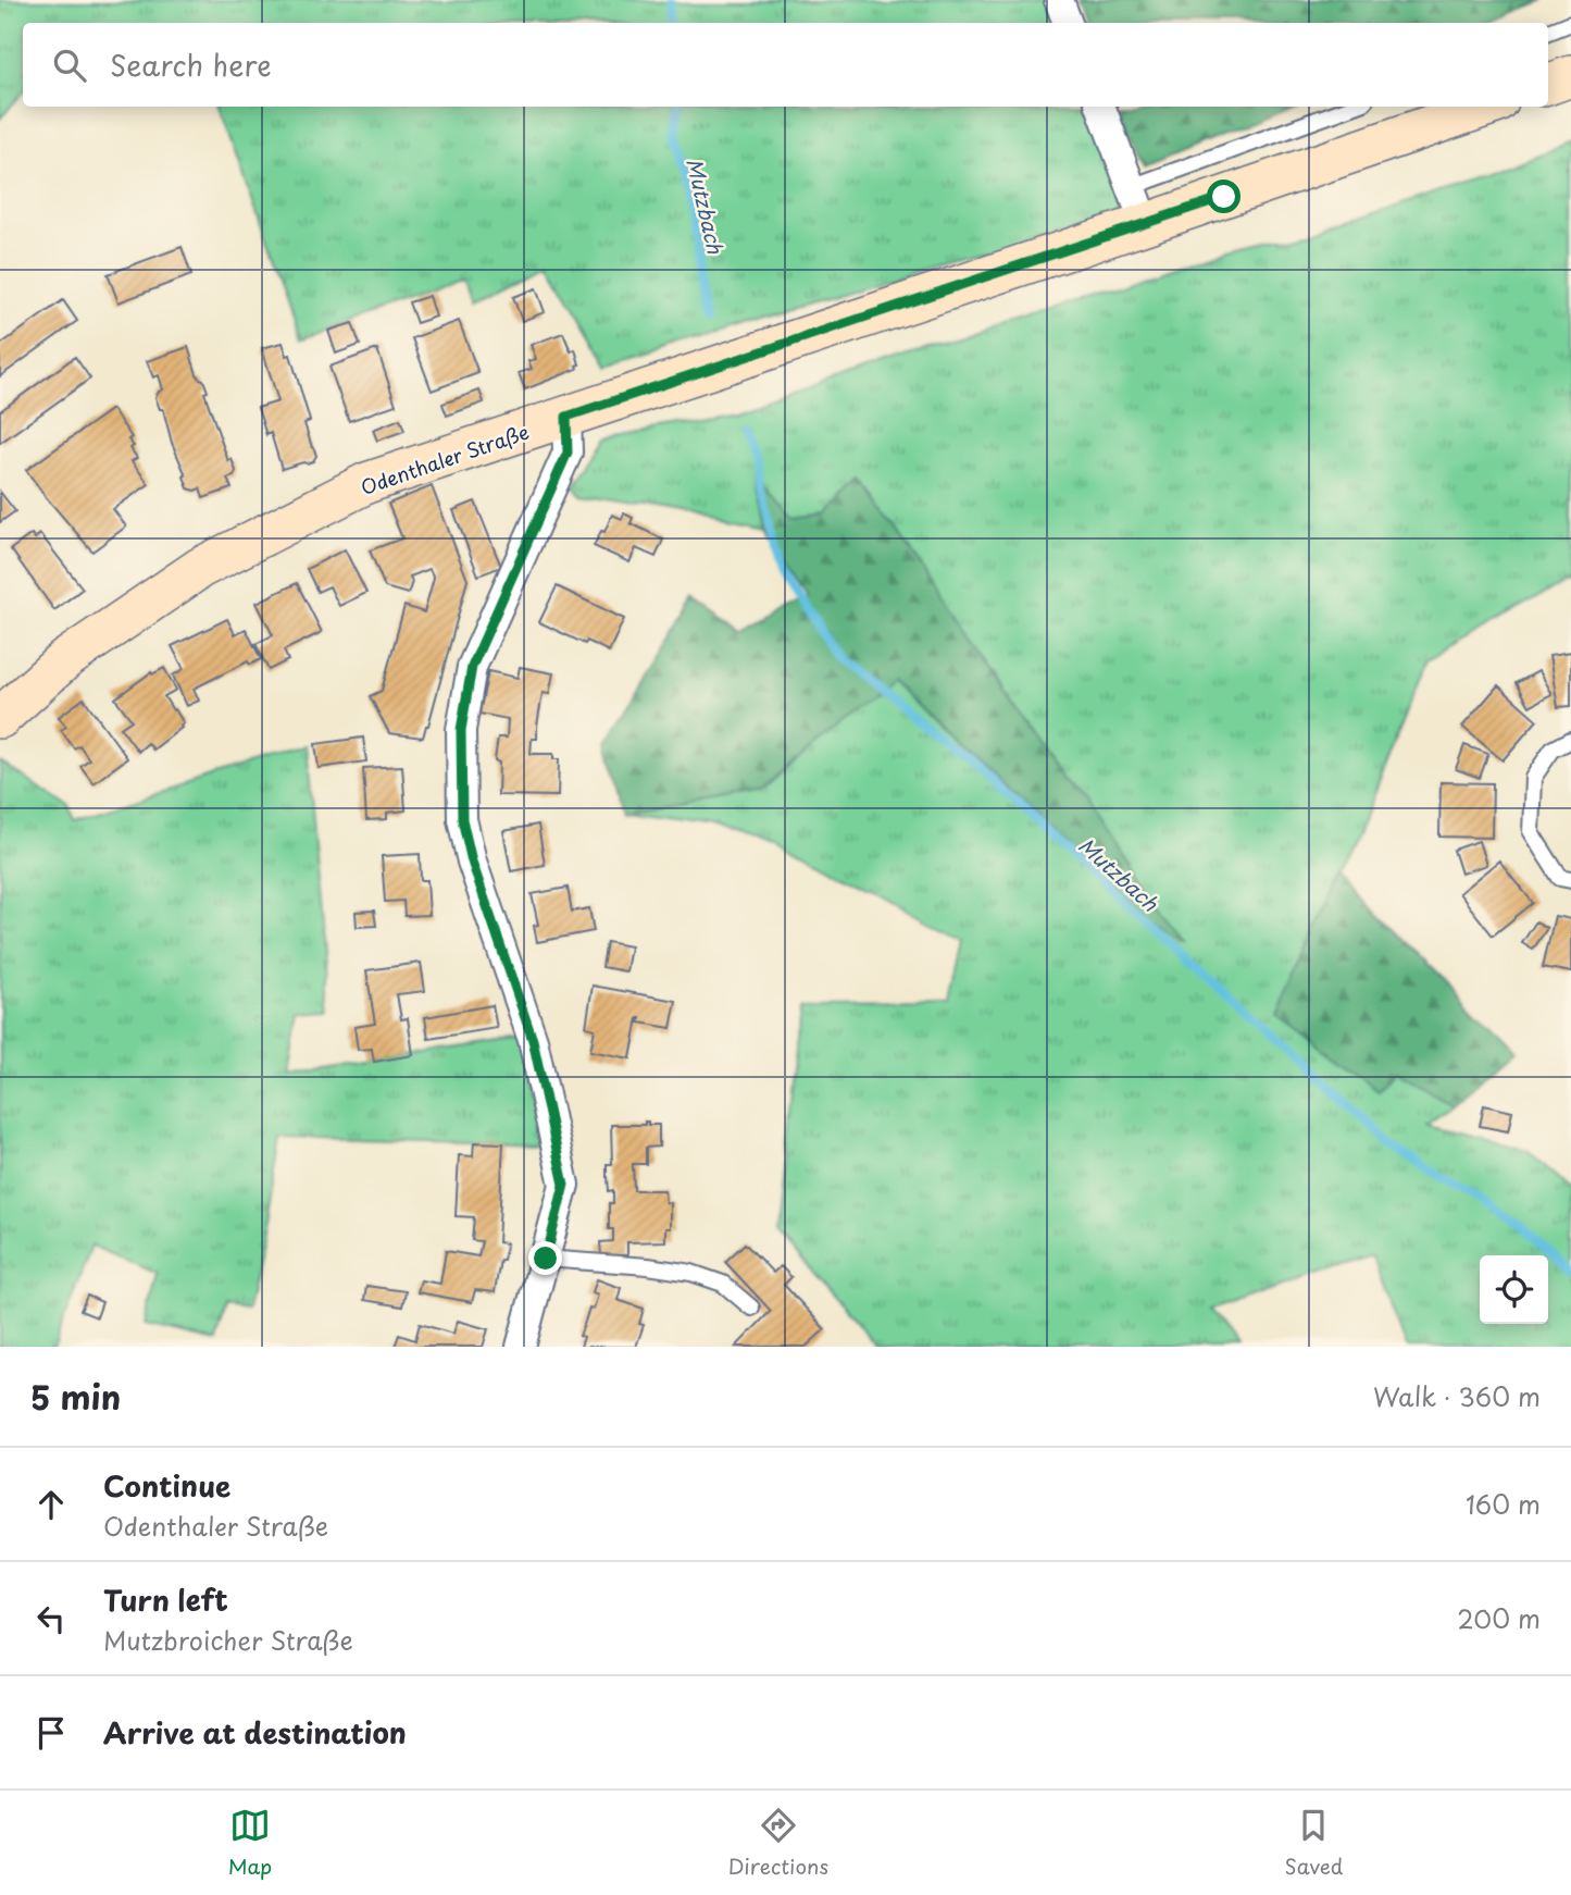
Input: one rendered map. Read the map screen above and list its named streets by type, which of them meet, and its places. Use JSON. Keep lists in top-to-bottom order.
{
  "streets": {
    "main road": ["Odenthaler Straße"]
  },
  "water": ["Mutzbach"],
  "page": {
    "search": "Search here",
    "heading": ["5 min", "Walk · 360 m"],
    "list": [
      ["Continue", "Odenthaler Straße", "160 m"],
      ["Turn left", "Mutzbroicher Straße", "200 m"],
      "Arrive at destination"
    ],
    "nav": ["Map", "Directions", "Saved"]
  }
}
